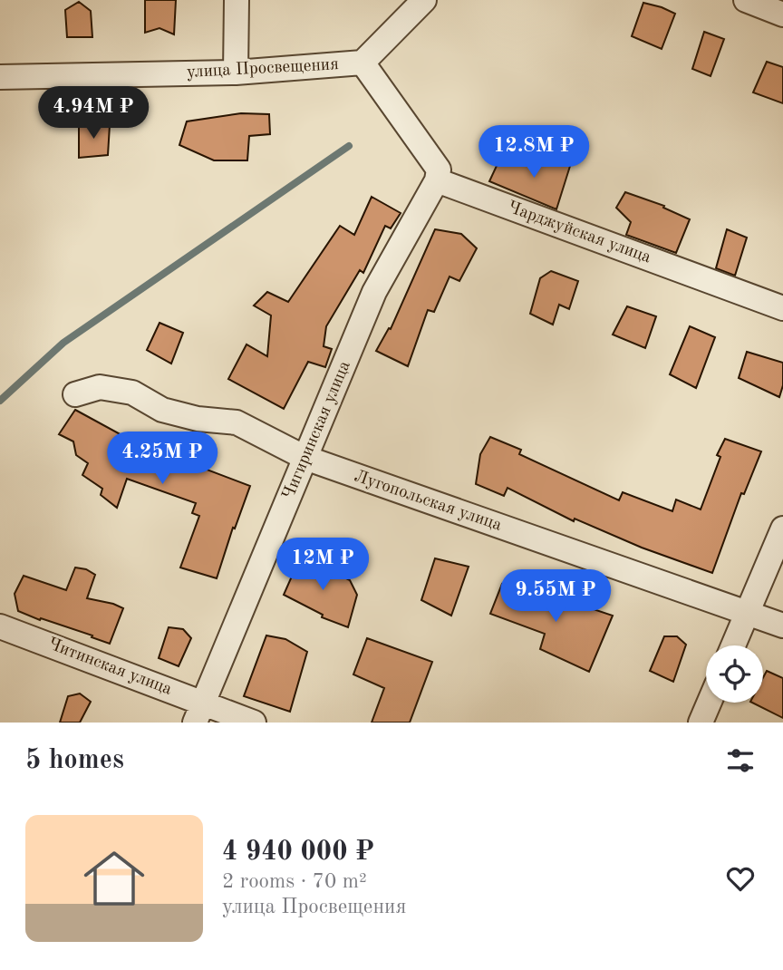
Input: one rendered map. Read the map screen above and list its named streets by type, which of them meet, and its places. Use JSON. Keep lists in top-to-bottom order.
{
  "streets": {
    "street": [
      "улица Просвещения",
      "Чарджуйская улица",
      "Чигиринская улица",
      "Лугопольская улица",
      "Читинская улица"
    ]
  },
  "crossings": [
    ["Чарджуйская улица", "Чигиринская улица"],
    ["Чигиринская улица", "Лугопольская улица"],
    ["Чигиринская улица", "Читинская улица"]
  ],
  "page": {
    "price": [
      "4.94M ₽",
      "12.8M ₽",
      "4.25M ₽",
      "12M ₽",
      "9.55M ₽"
    ],
    "heading": "5 homes",
    "list": [
      {
        "name": "4 940 000 ₽",
        "note": "2 rooms · 70 m² · улица Просвещения"
      }
    ]
  }
}
